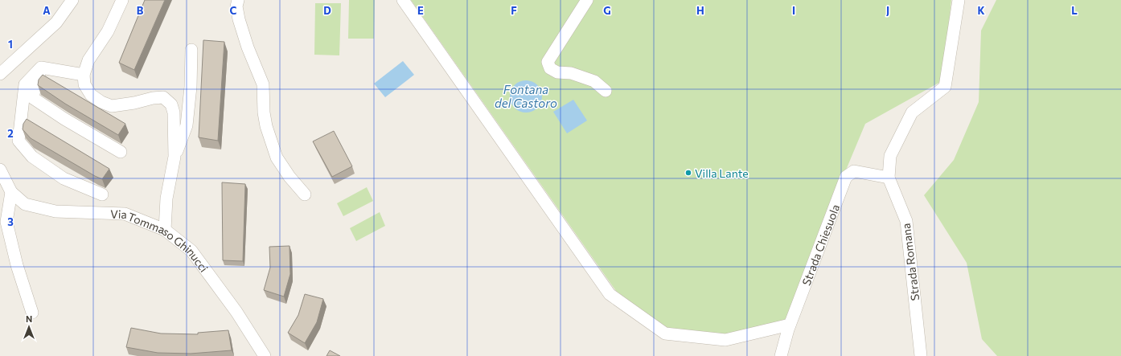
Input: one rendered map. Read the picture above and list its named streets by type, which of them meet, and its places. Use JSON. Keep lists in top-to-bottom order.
{
  "streets": {
    "street": ["Via Tommaso Ghinucci", "Strada Chiesuola", "Strada Romana"]
  },
  "crossings": [
    ["Strada Chiesuola", "Strada Romana"]
  ],
  "water": ["Fontana del Castoro"],
  "places": ["Villa Lante"],
  "north": "top",
  "grid": {
    "columns": [
      "A",
      "B",
      "C",
      "D",
      "E",
      "F",
      "G",
      "H",
      "I",
      "J",
      "K",
      "L"
    ],
    "rows": ["1", "2", "3"]
  }
}
